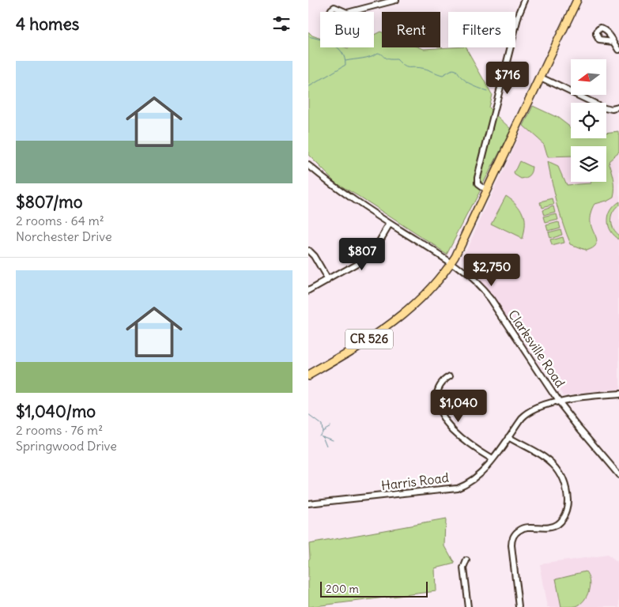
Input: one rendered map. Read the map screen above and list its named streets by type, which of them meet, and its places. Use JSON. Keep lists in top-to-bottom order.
{
  "streets": {
    "main road": ["CR 526"],
    "street": ["Clarksville Road", "Harris Road"]
  },
  "crossings": [
    ["CR 526", "Clarksville Road"],
    ["Clarksville Road", "Harris Road"]
  ],
  "scale_bar": "200 m",
  "north": "left",
  "page": {
    "heading": "4 homes",
    "chip": ["Buy", "Rent", "Filters"],
    "list": [
      {
        "name": "$807/mo",
        "note": "2 rooms · 64 m² · Norchester Drive"
      },
      {
        "name": "$1,040/mo",
        "note": "2 rooms · 76 m² · Springwood Drive"
      }
    ],
    "price": [
      "$716",
      "$807",
      "$2,750",
      "$1,040"
    ],
    "scale": "200 m"
  }
}
